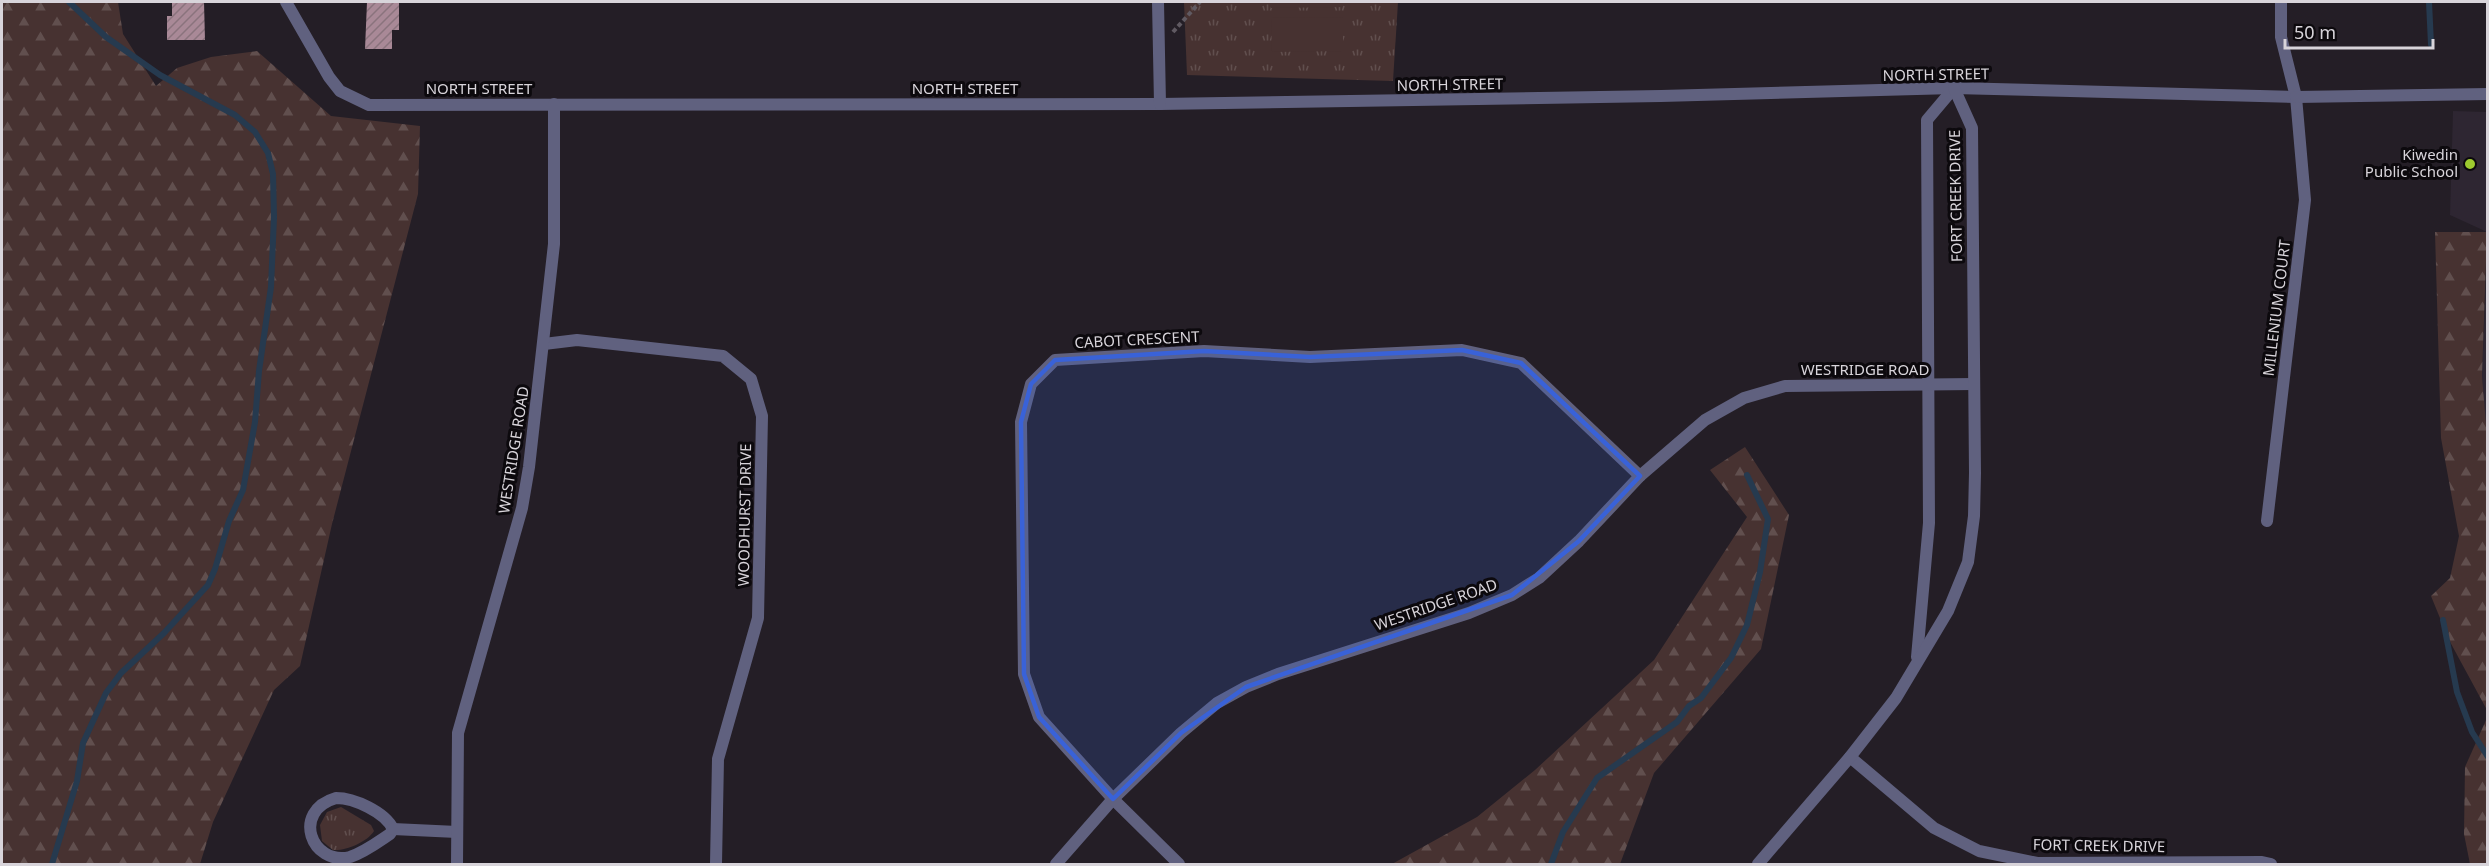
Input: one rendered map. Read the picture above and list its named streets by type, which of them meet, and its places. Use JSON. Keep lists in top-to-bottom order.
{
  "streets": {
    "street": [
      "NORTH STREET",
      "FORT CREEK DRIVE",
      "MILLENIUM COURT",
      "CABOT CRESCENT",
      "WESTRIDGE ROAD",
      "WOODHURST DRIVE"
    ]
  },
  "crossings": [
    ["NORTH STREET", "FORT CREEK DRIVE"],
    ["NORTH STREET", "MILLENIUM COURT"],
    ["NORTH STREET", "WESTRIDGE ROAD"],
    ["FORT CREEK DRIVE", "WESTRIDGE ROAD"],
    ["CABOT CRESCENT", "WESTRIDGE ROAD"],
    ["WESTRIDGE ROAD", "WOODHURST DRIVE"]
  ],
  "places": ["Kiwedin Public School"],
  "scale_bar": "50 m"
}
